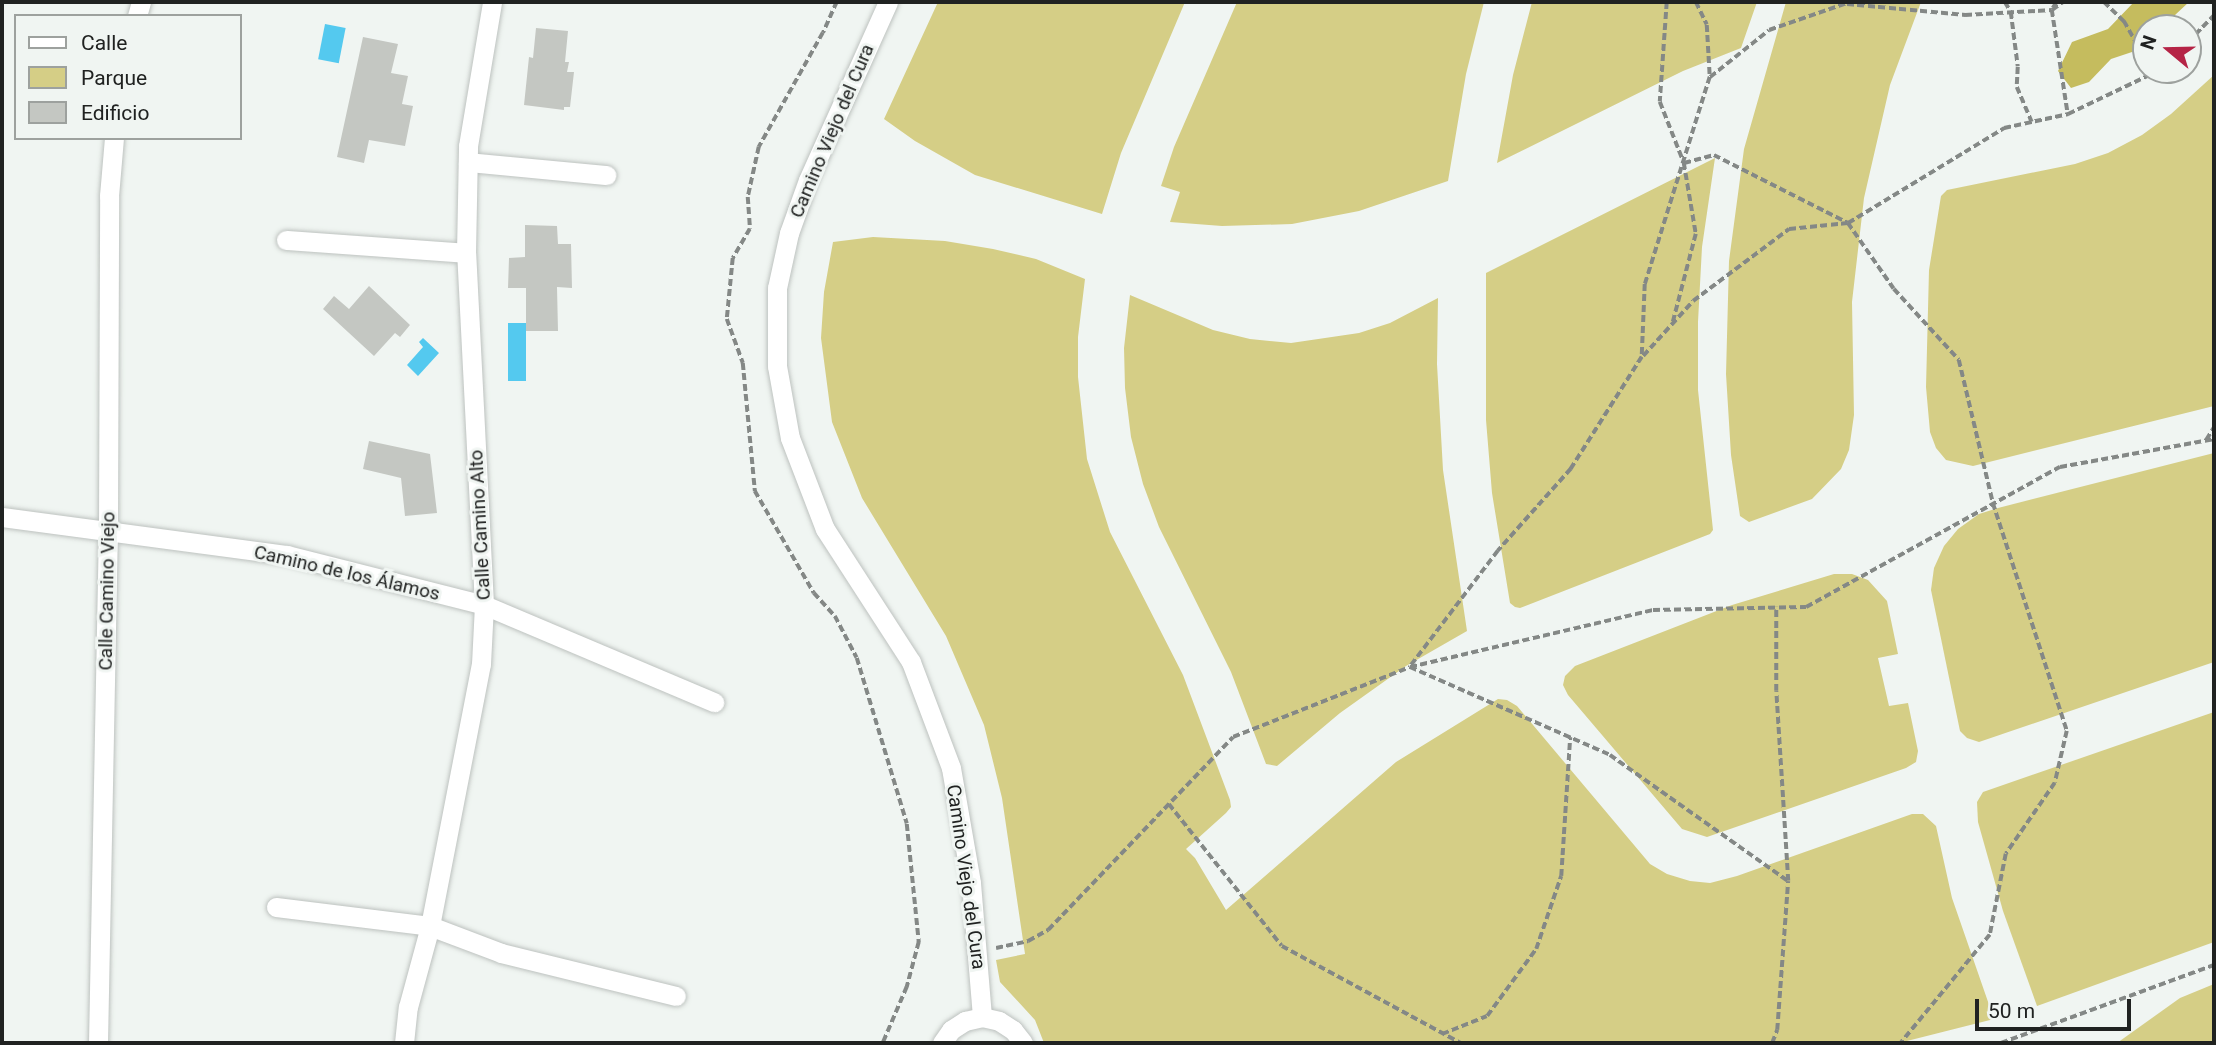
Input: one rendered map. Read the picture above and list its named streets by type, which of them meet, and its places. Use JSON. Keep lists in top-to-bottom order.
{
  "streets": {
    "street": [
      "Camino Viejo del Cura",
      "Calle Camino Alto",
      "Camino de los Álamos",
      "Calle Camino Viejo"
    ]
  },
  "crossings": [
    ["Calle Camino Alto", "Camino de los Álamos"],
    ["Camino de los Álamos", "Calle Camino Viejo"]
  ],
  "legend": ["Calle", "Parque", "Edificio"],
  "scale_bar": "50 m",
  "north": "left"
}
